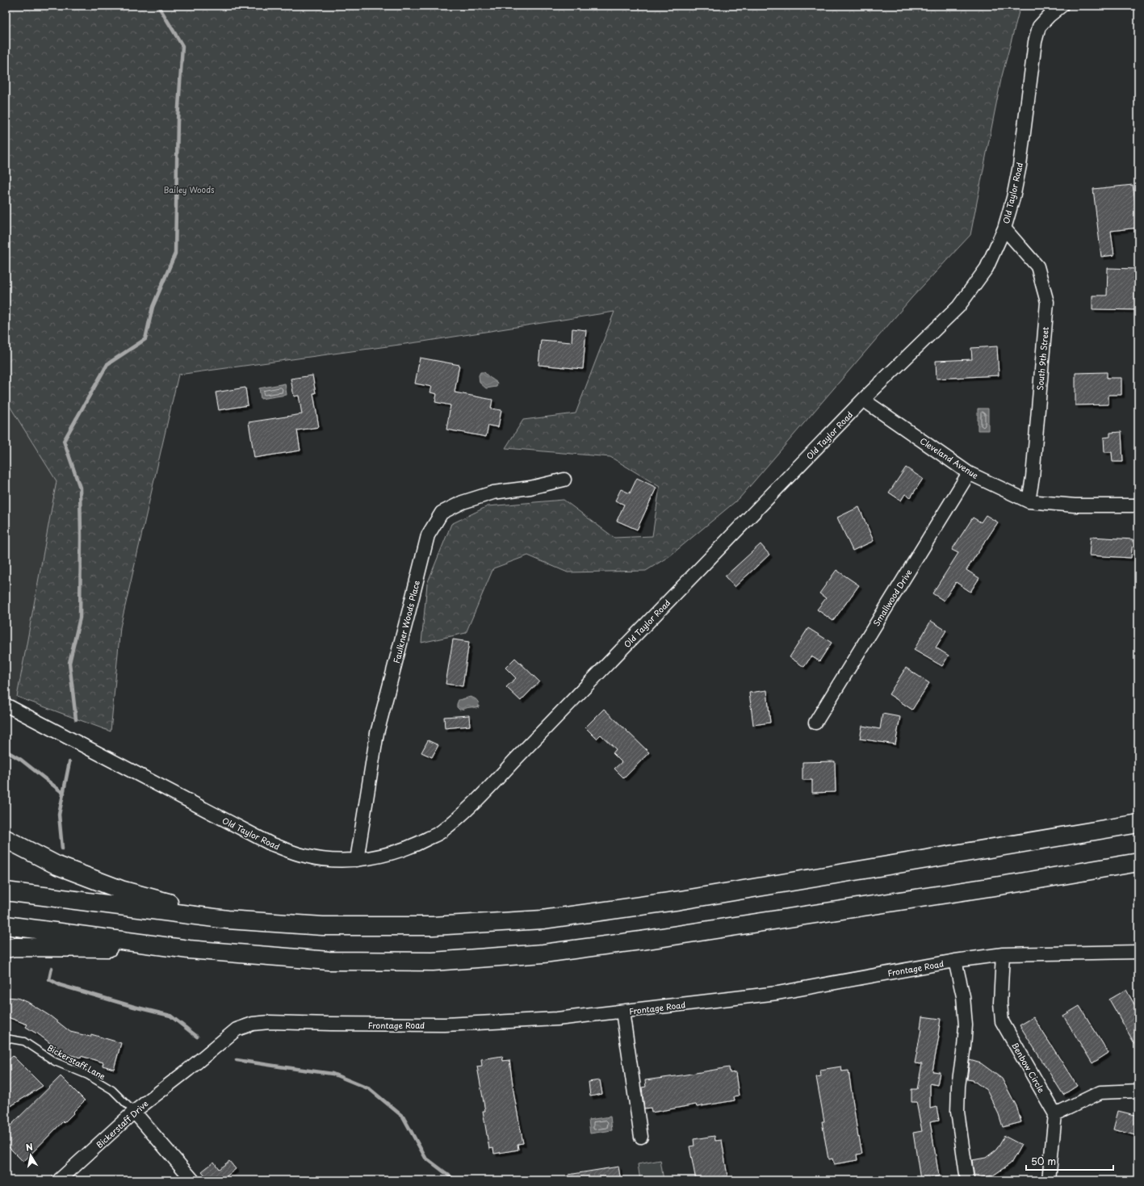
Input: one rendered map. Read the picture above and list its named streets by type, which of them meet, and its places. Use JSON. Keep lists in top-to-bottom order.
{
  "streets": {
    "street": [
      "Old Taylor Road",
      "South 9th Street",
      "Cleveland Avenue",
      "Smallwood Drive",
      "Faulkner Woods Place",
      "Frontage Road",
      "Benbow Circle",
      "Bickerstaff Drive"
    ],
    "lane": ["Bickerstaff Lane"]
  },
  "crossings": [
    ["Old Taylor Road", "South 9th Street"],
    ["Old Taylor Road", "Cleveland Avenue"],
    ["Old Taylor Road", "Faulkner Woods Place"],
    ["South 9th Street", "Cleveland Avenue"],
    ["Cleveland Avenue", "Smallwood Drive"],
    ["Frontage Road", "Benbow Circle"],
    ["Frontage Road", "Bickerstaff Drive"],
    ["Bickerstaff Lane", "Bickerstaff Drive"]
  ],
  "parks": ["Bailey Woods"],
  "scale_bar": "50 m",
  "north": "top"
}
